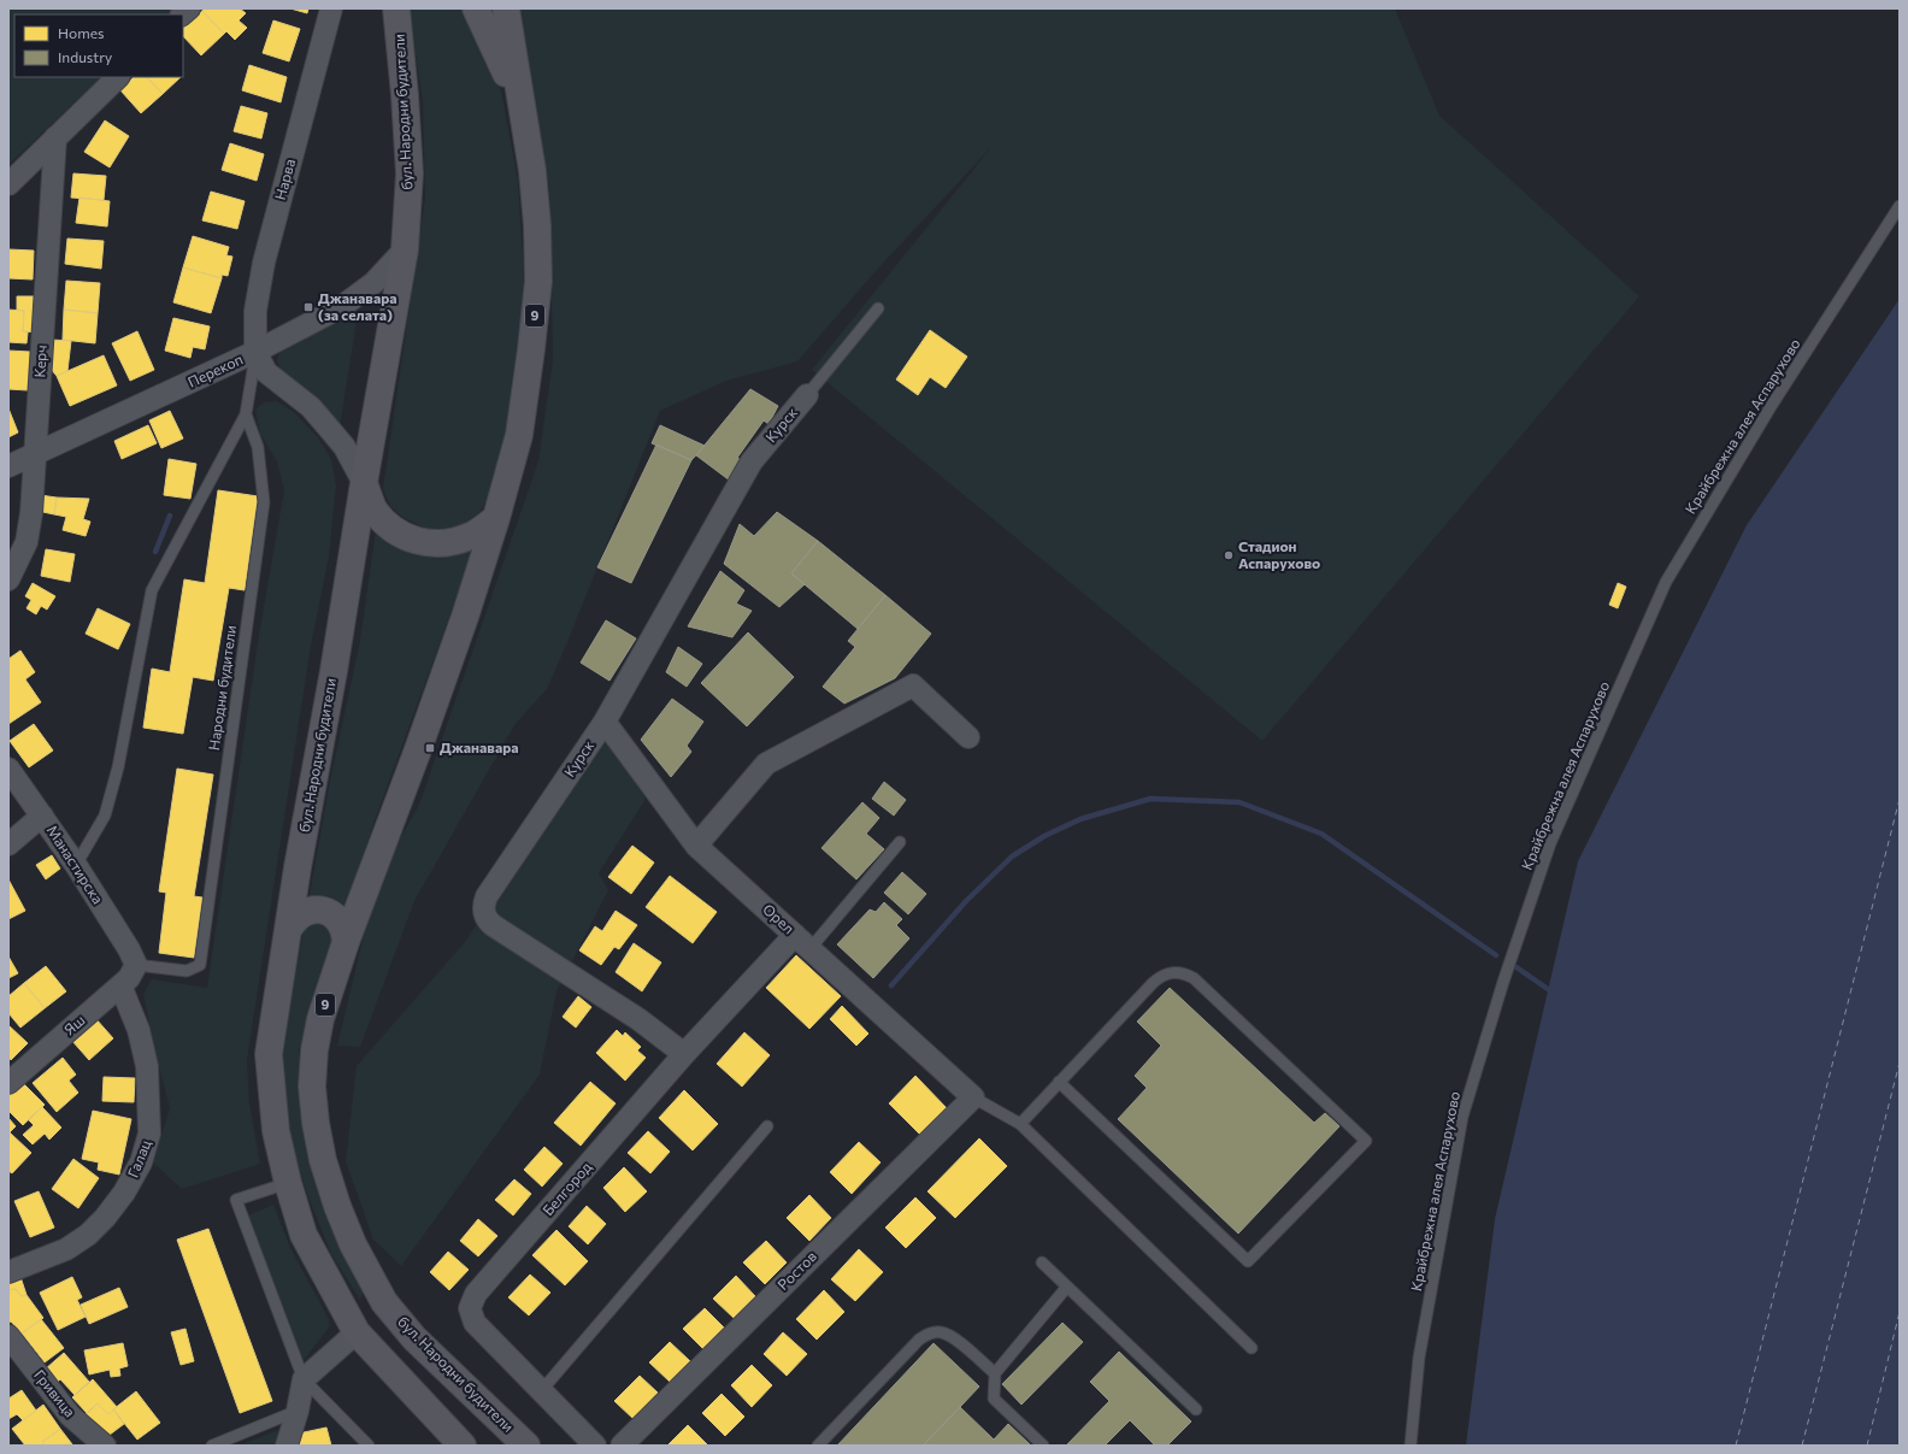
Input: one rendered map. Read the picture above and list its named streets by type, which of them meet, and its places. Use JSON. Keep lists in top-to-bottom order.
{
  "streets": {
    "main road": ["бул. Народни будители", "9"],
    "street": [
      "Нарва",
      "Керч",
      "Перекоп",
      "Курск",
      "Манастирска",
      "Орел",
      "Яш",
      "Галац",
      "Белгород",
      "Ростов",
      "Гривица"
    ],
    "lane": ["Крайбрежна алея Аспарухово", "Народни будители"]
  },
  "crossings": [
    ["бул. Народни будители", "9"],
    ["бул. Народни будители", "Перекоп"],
    ["Нарва", "Перекоп"],
    ["Нарва", "Народни будители"],
    ["Керч", "Перекоп"],
    ["Перекоп", "Народни будители"],
    ["Курск", "Орел"],
    ["Курск", "Белгород"],
    ["Народни будители", "Манастирска"],
    ["Народни будители", "Яш"],
    ["Манастирска", "Яш"],
    ["Орел", "Белгород"],
    ["Орел", "Ростов"],
    ["Яш", "Галац"]
  ],
  "places": {
    "transit": ["Джанавара (за селата)", "Джанавара"],
    "other": ["Стадион Аспарухово"]
  },
  "legend": ["Homes", "Industry"]
}
